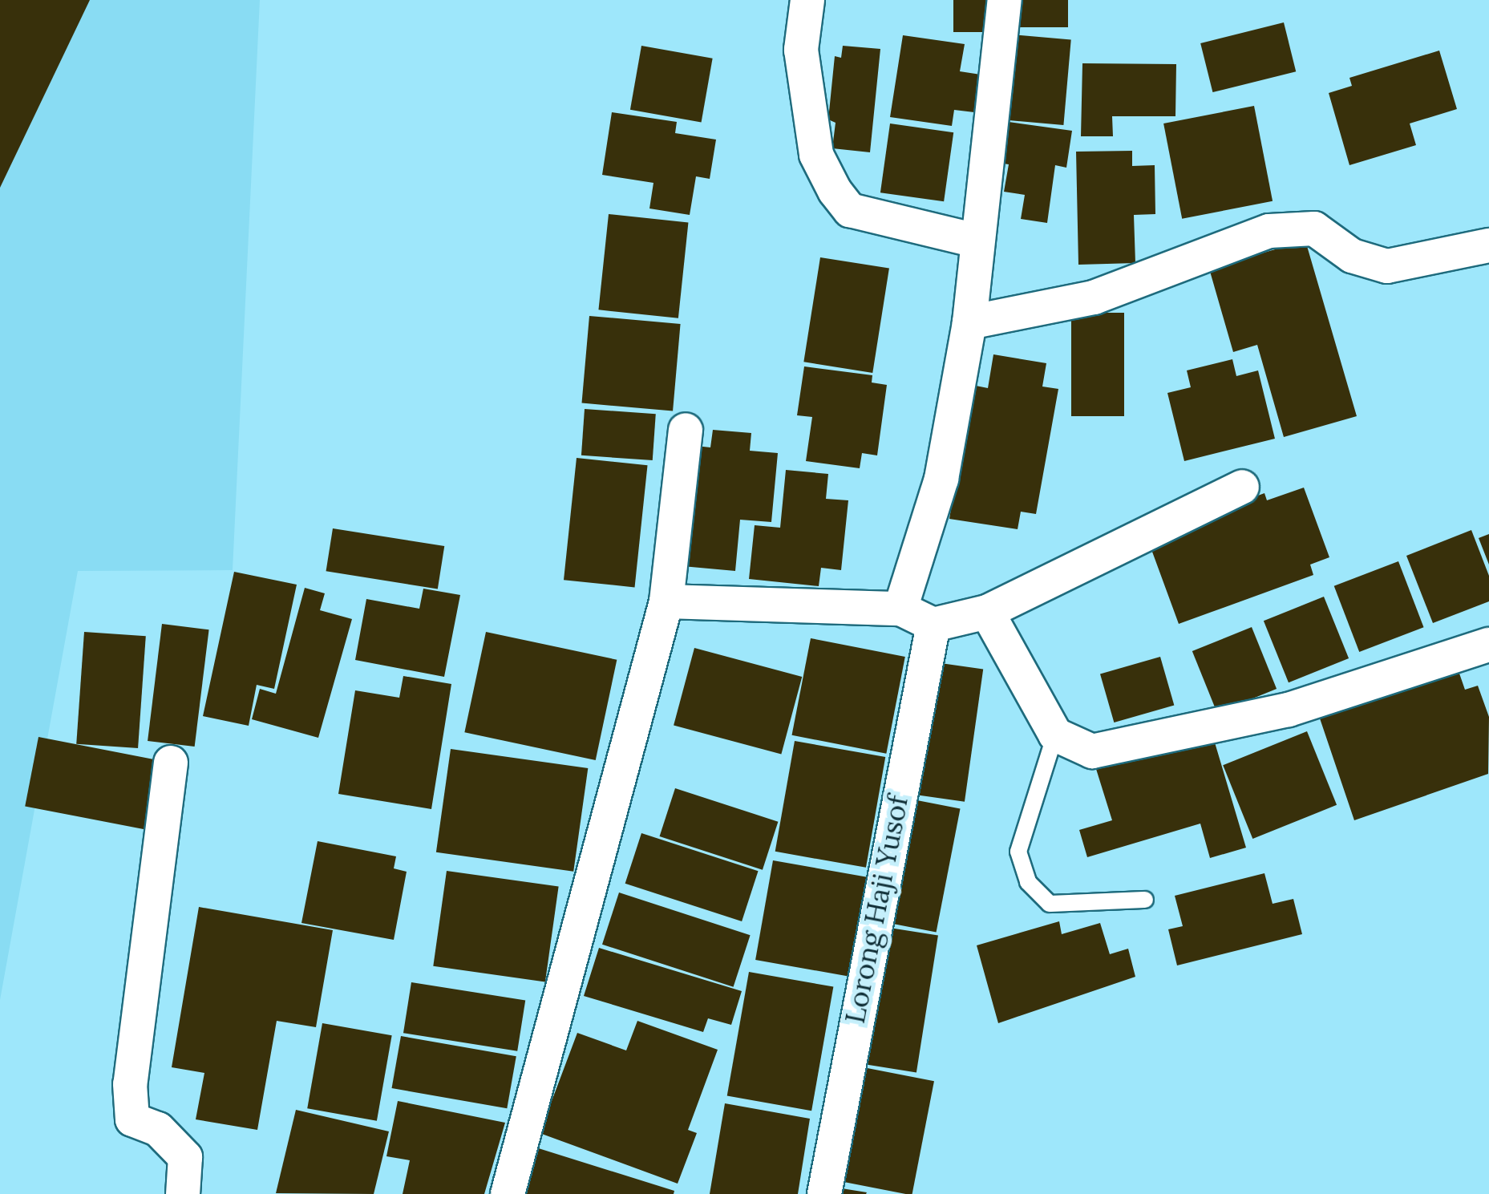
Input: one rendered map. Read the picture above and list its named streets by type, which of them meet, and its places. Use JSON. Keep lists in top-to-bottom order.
{
  "streets": {
    "street": ["Lorong Haji Yusof"]
  }
}
